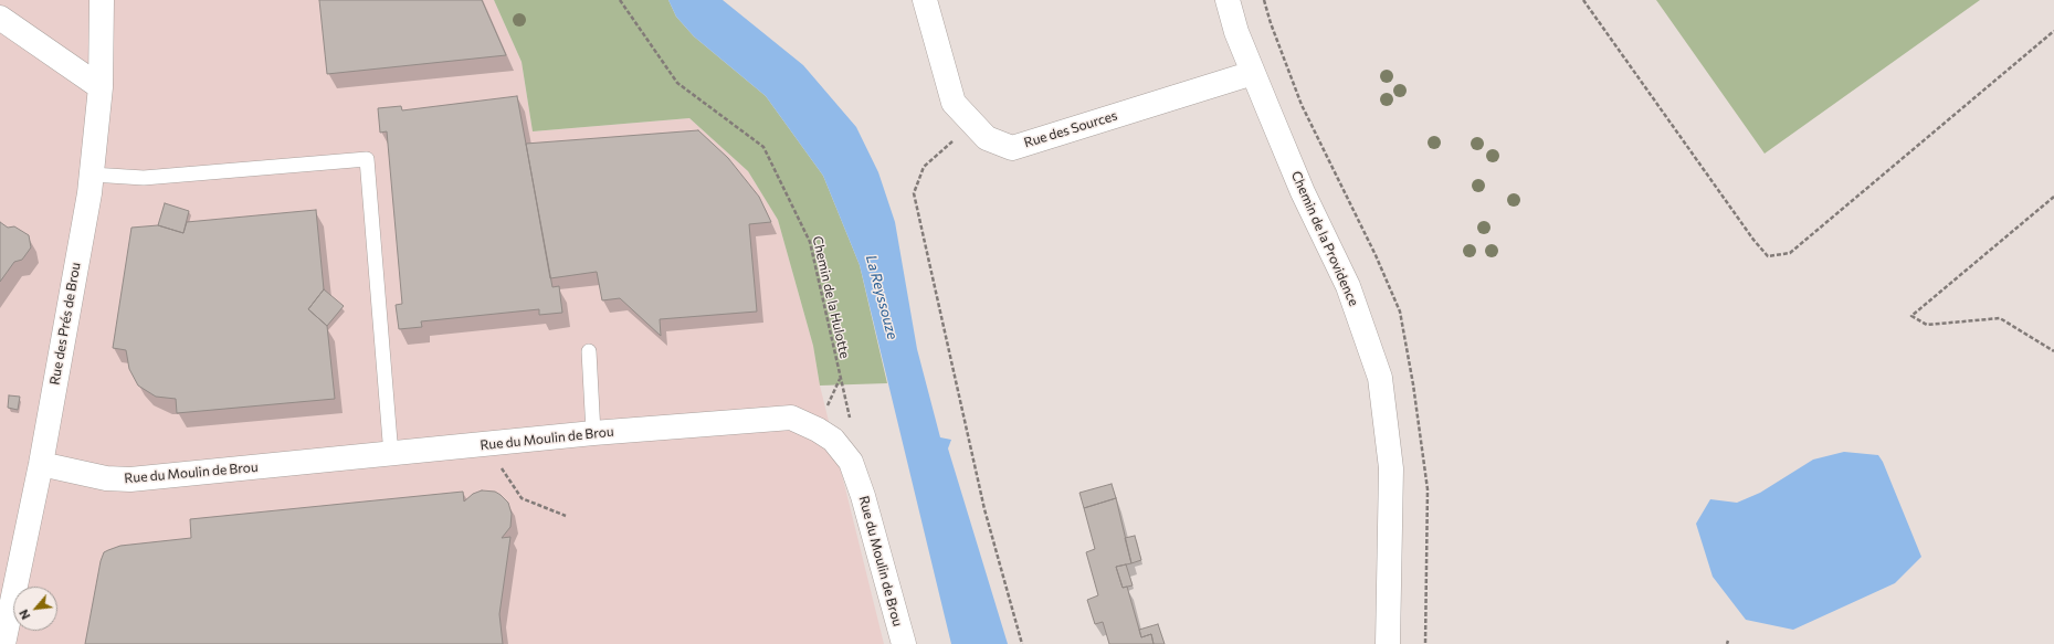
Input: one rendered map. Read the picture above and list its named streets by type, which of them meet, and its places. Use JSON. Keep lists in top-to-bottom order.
{
  "streets": {
    "street": [
      "Rue des Sources",
      "Chemin de la Providence",
      "Rue des Prés de Brou",
      "Rue du Moulin de Brou"
    ],
    "path": ["Chemin de la Hulotte"]
  },
  "crossings": [
    ["Rue des Sources", "Chemin de la Providence"],
    ["Rue des Prés de Brou", "Rue du Moulin de Brou"]
  ],
  "water": ["La Reyssouze"],
  "north": "bottom left"
}
